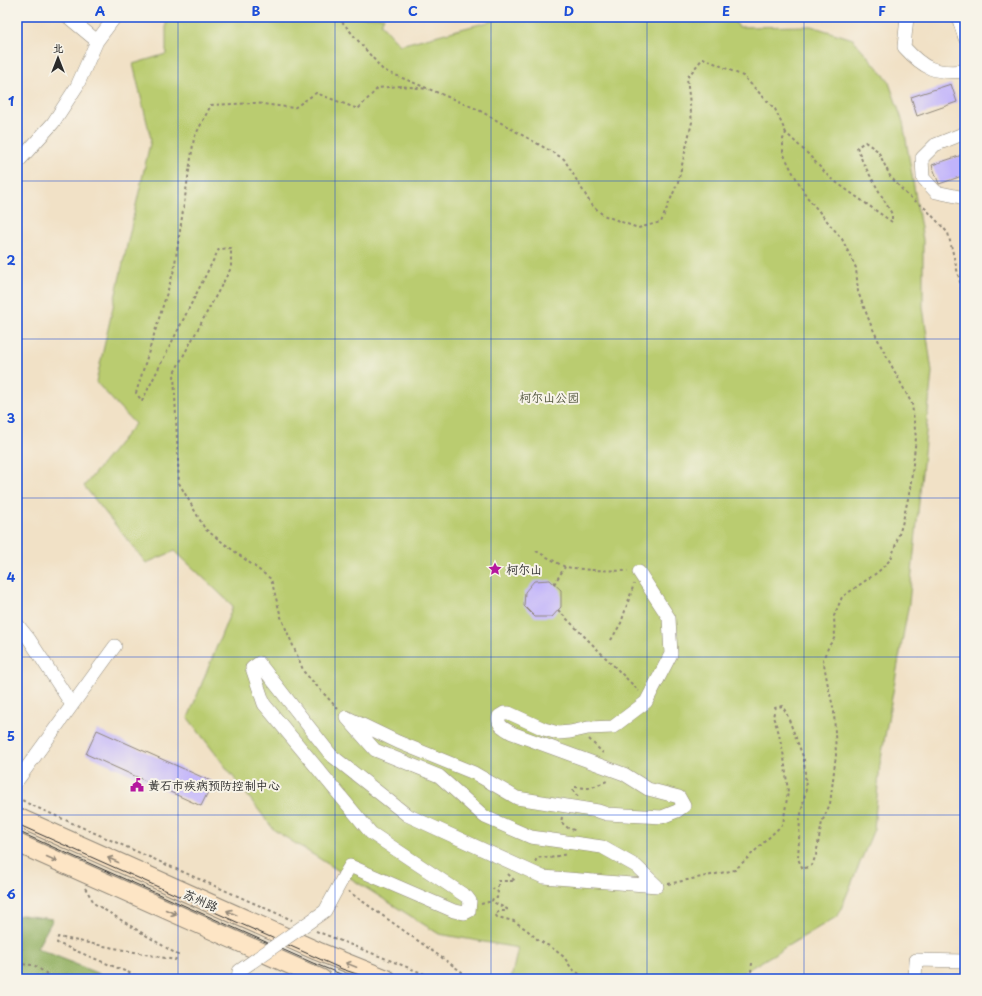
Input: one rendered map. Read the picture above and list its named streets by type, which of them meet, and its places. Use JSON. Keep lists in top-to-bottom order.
{
  "streets": {
    "main road": ["苏州路"]
  },
  "parks": ["柯尔山公园"],
  "places": {
    "place": ["柯尔山"],
    "public building": ["黄石市疾病预防控制中心"]
  },
  "north": "top",
  "grid": {
    "columns": [
      "A",
      "B",
      "C",
      "D",
      "E",
      "F"
    ],
    "rows": [
      "1",
      "2",
      "3",
      "4",
      "5",
      "6"
    ]
  }
}
